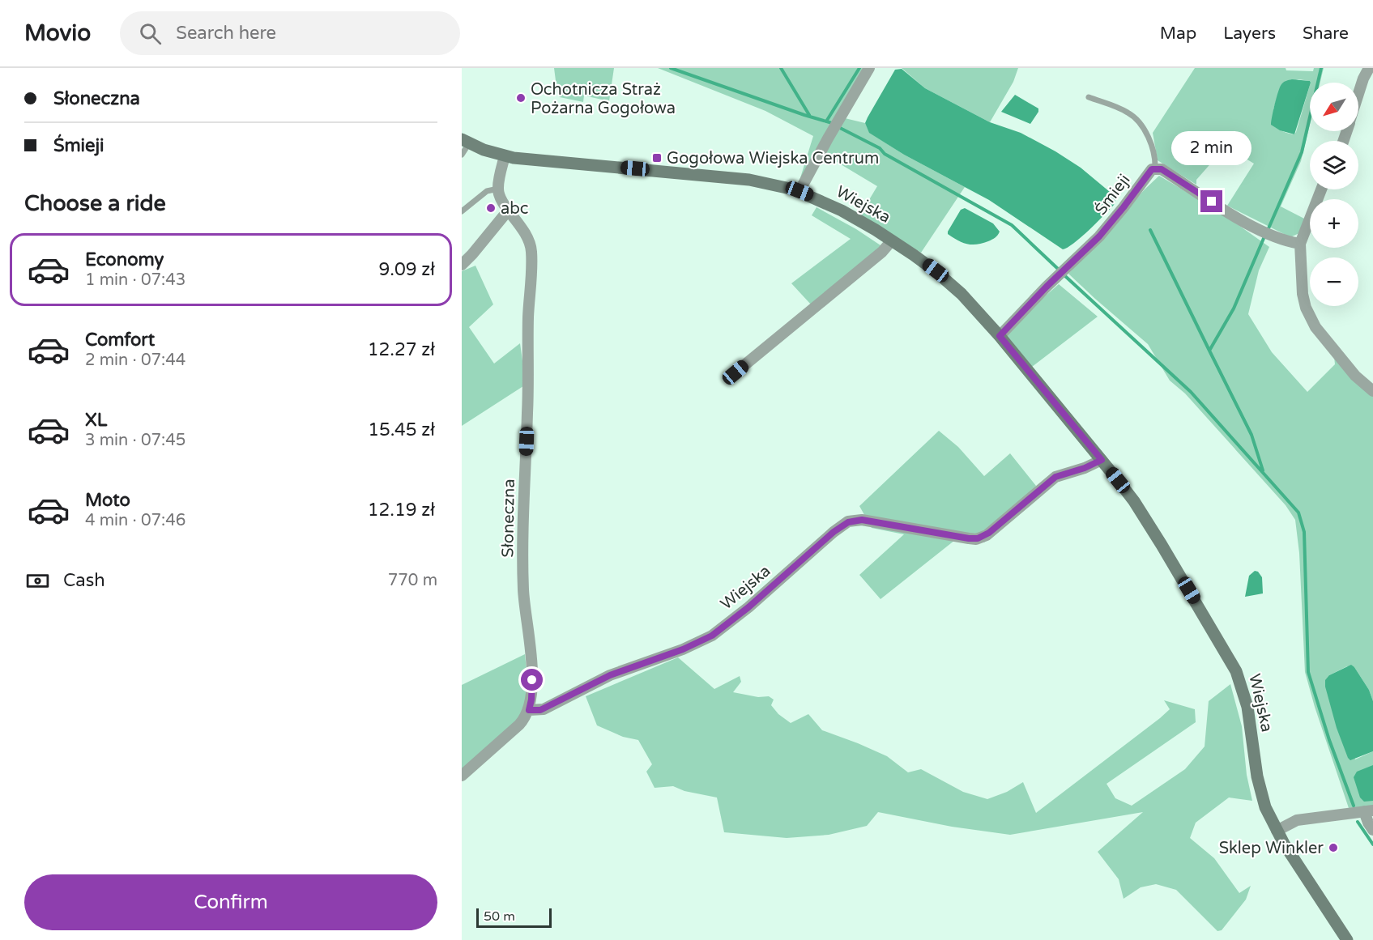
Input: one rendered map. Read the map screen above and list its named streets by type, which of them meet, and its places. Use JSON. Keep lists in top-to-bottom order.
{
  "streets": {
    "street": ["Śmieji", "Wiejska", "Słoneczna"]
  },
  "crossings": [
    ["Śmieji", "Wiejska"],
    ["Wiejska", "Słoneczna"]
  ],
  "places": {
    "other": ["Ochotnicza Straż Pożarna Gogołowa", "abc", "Sklep Winkler"],
    "transit": ["Gogołowa Wiejska Centrum"]
  },
  "scale_bar": "50 m",
  "north": "bottom left",
  "page": {
    "header": "Movio",
    "search": "Search here",
    "nav": ["Map", "Layers", "Share"],
    "banner": ["Słoneczna", "Śmieji"],
    "map_buttons": ["+", "−"],
    "bubble": "2 min",
    "heading": "Choose a ride",
    "list": [
      {
        "name": "Economy",
        "note": "1 min · 07:43",
        "value": "9.09 zł"
      },
      {
        "name": "Comfort",
        "note": "2 min · 07:44",
        "value": "12.27 zł"
      },
      {
        "name": "XL",
        "note": "3 min · 07:45",
        "value": "15.45 zł"
      },
      {
        "name": "Moto",
        "note": "4 min · 07:46",
        "value": "12.19 zł"
      }
    ],
    "pay": ["Cash", "770 m"],
    "buttons": "Confirm",
    "scale": "50 m"
  }
}
